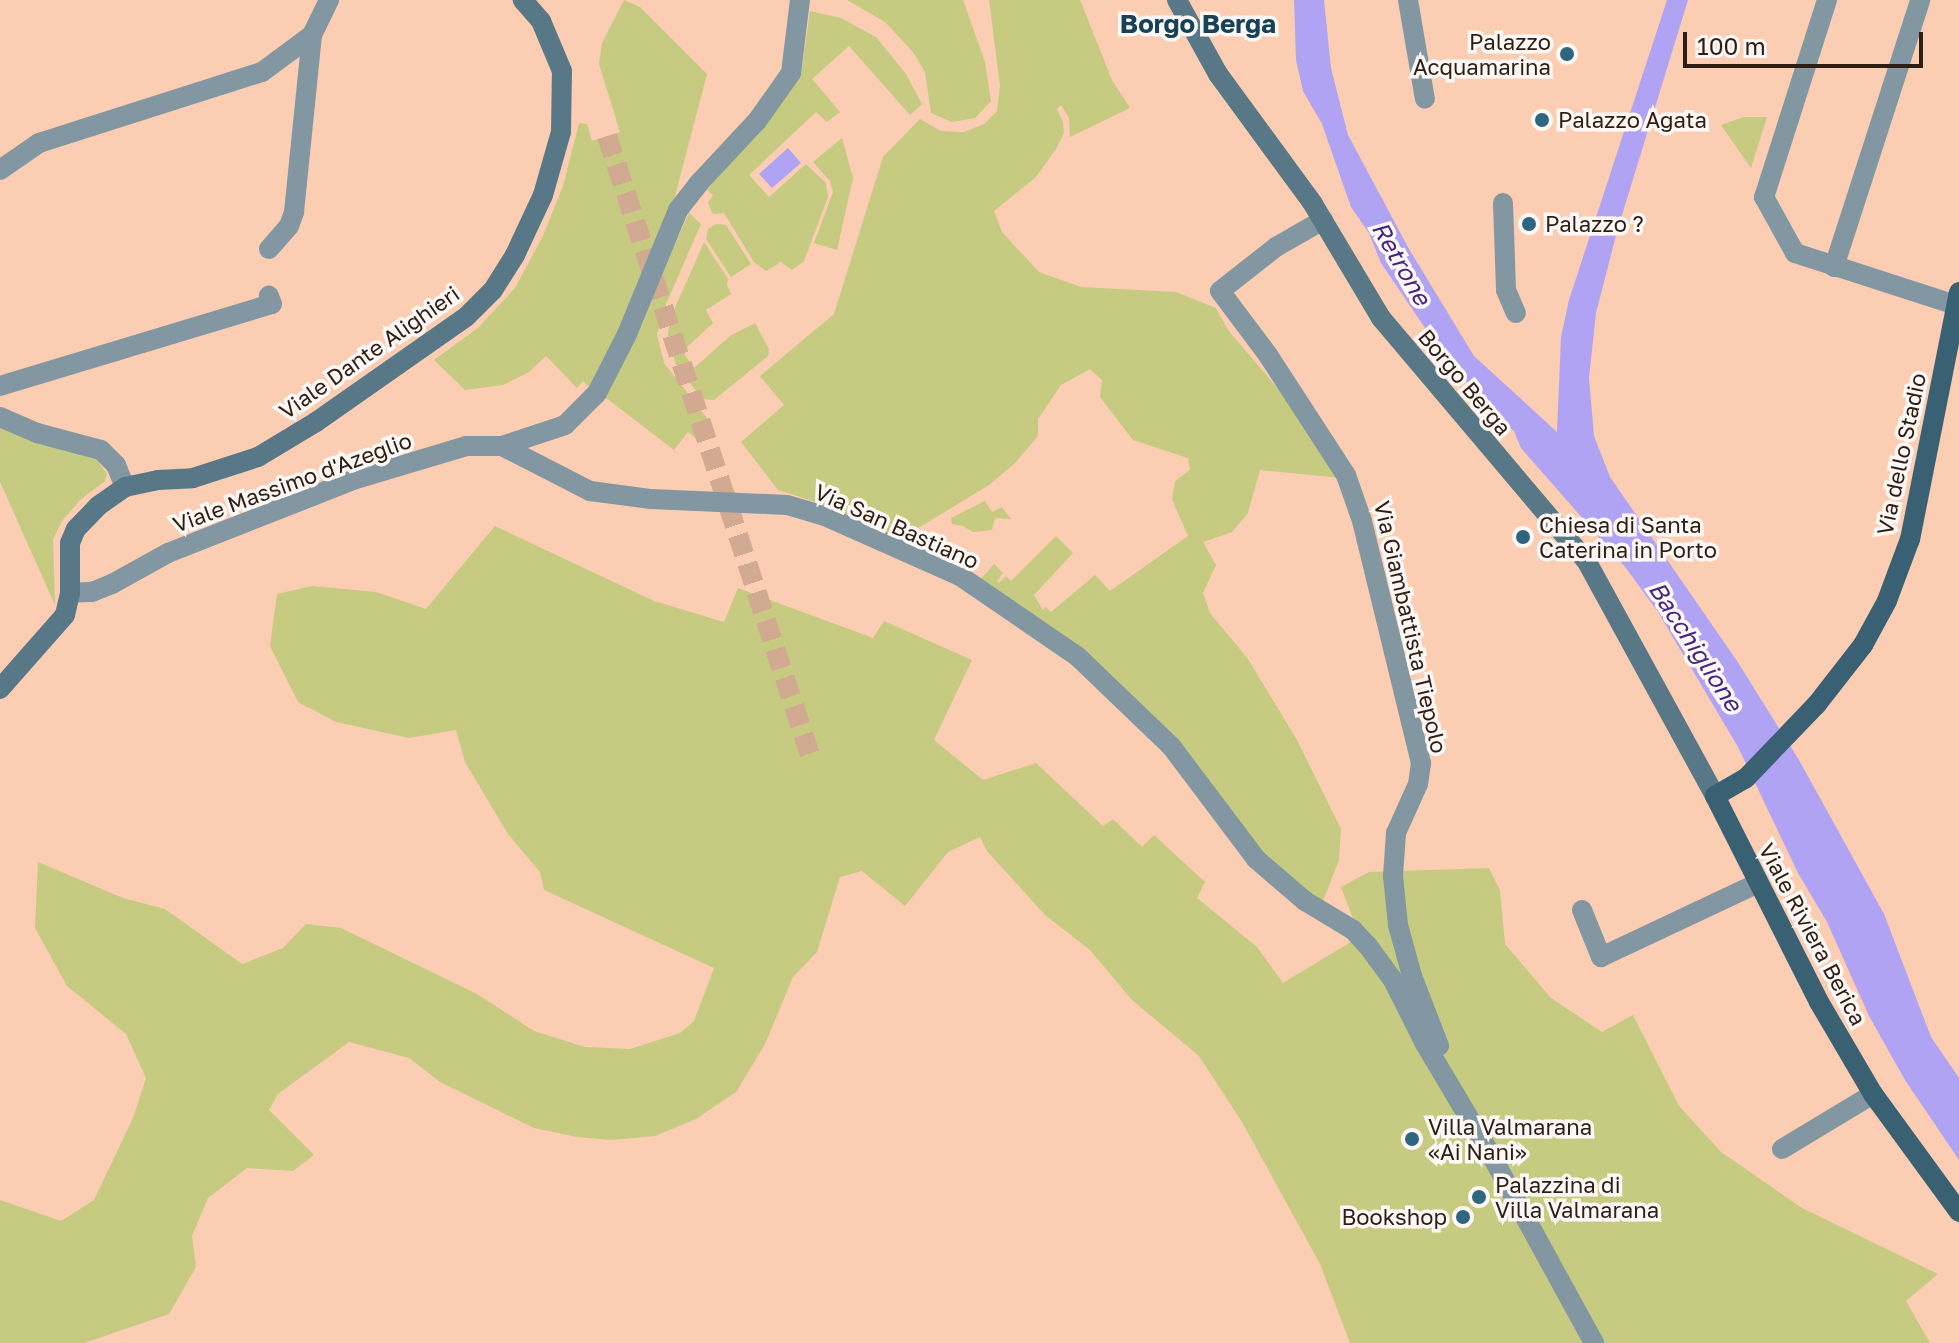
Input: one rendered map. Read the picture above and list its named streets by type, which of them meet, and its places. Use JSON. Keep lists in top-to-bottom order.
{
  "streets": {
    "main road": [
      "Viale Dante Alighieri",
      "Borgo Berga",
      "Via dello Stadio",
      "Viale Riviera Berica"
    ],
    "street": ["Viale Massimo d'Azeglio", "Via San Bastiano", "Via Giambattista Tiepolo"]
  },
  "crossings": [
    ["Viale Dante Alighieri", "Viale Massimo d'Azeglio"],
    ["Borgo Berga", "Via dello Stadio"],
    ["Borgo Berga", "Via Giambattista Tiepolo"],
    ["Borgo Berga", "Viale Riviera Berica"],
    ["Via dello Stadio", "Viale Riviera Berica"],
    ["Viale Massimo d'Azeglio", "Via San Bastiano"],
    ["Via San Bastiano", "Via Giambattista Tiepolo"]
  ],
  "districts": ["Borgo Berga"],
  "water": ["Retrone", "Bacchiglione"],
  "places": [
    "Palazzo Acquamarina",
    "Palazzo Agata",
    "Palazzo ?",
    "Chiesa di Santa Caterina in Porto",
    "Villa Valmarana «Ai Nani»",
    "Palazzina di Villa Valmarana",
    "Bookshop"
  ],
  "scale_bar": "100 m"
}
